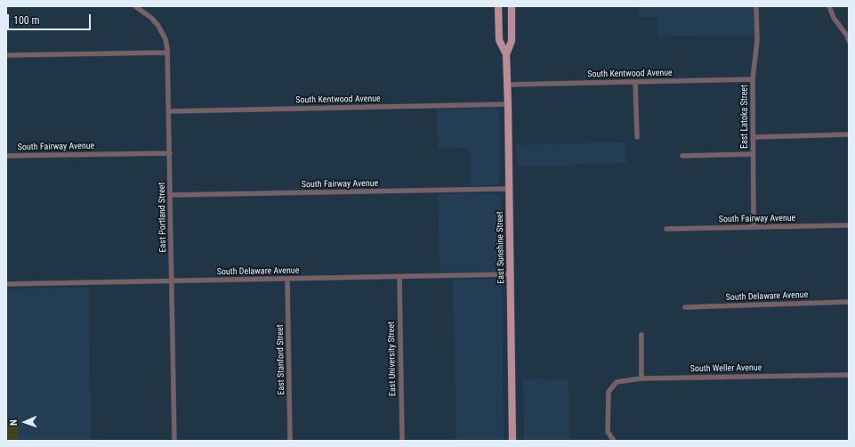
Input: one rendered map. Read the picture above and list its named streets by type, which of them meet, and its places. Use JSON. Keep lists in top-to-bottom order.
{
  "streets": {
    "main road": ["East Sunshine Street"],
    "street": [
      "South Kentwood Avenue",
      "East Latoka Street",
      "South Fairway Avenue",
      "East Portland Street",
      "South Delaware Avenue",
      "East University Street",
      "East Stanford Street",
      "South Weller Avenue"
    ]
  },
  "crossings": [
    ["South Kentwood Avenue", "East Latoka Street"],
    ["South Kentwood Avenue", "East Portland Street"],
    ["South Kentwood Avenue", "East Sunshine Street"],
    ["East Latoka Street", "South Fairway Avenue"],
    ["South Fairway Avenue", "East Portland Street"],
    ["South Fairway Avenue", "East Sunshine Street"],
    ["East Portland Street", "South Delaware Avenue"],
    ["East Sunshine Street", "South Delaware Avenue"],
    ["South Delaware Avenue", "East University Street"],
    ["South Delaware Avenue", "East Stanford Street"]
  ],
  "scale_bar": "100 m",
  "north": "left"
}
